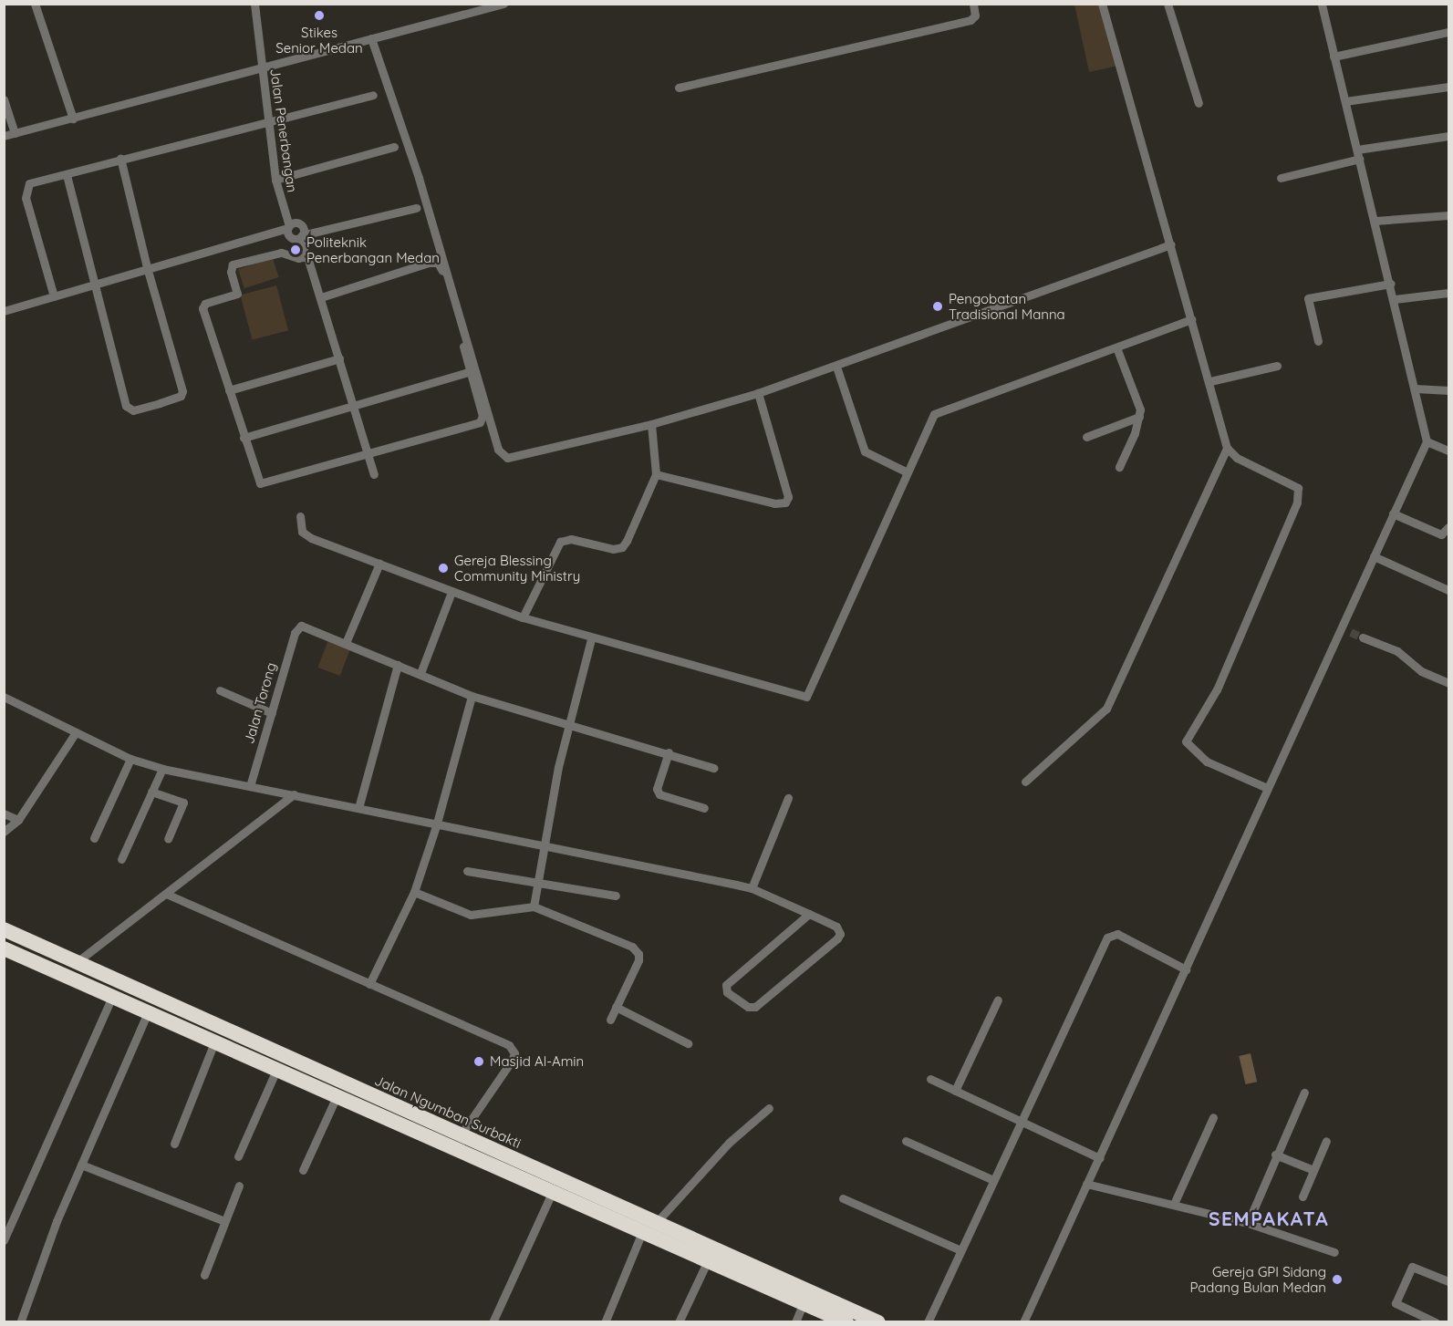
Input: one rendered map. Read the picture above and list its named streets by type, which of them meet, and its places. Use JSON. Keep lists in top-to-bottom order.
{
  "streets": {
    "highway": ["Jalan Ngumban Surbakti"],
    "street": ["Jalan Penerbangan", "Jalan Torong"]
  },
  "districts": ["SEMPAKATA"],
  "places": [
    "Stikes Senior Medan",
    "Politeknik Penerbangan Medan",
    "Pengobatan Tradisional Manna",
    "Gereja Blessing Community Ministry",
    "Masjid Al-Amin",
    "Gereja GPI Sidang Padang Bulan Medan"
  ]
}
